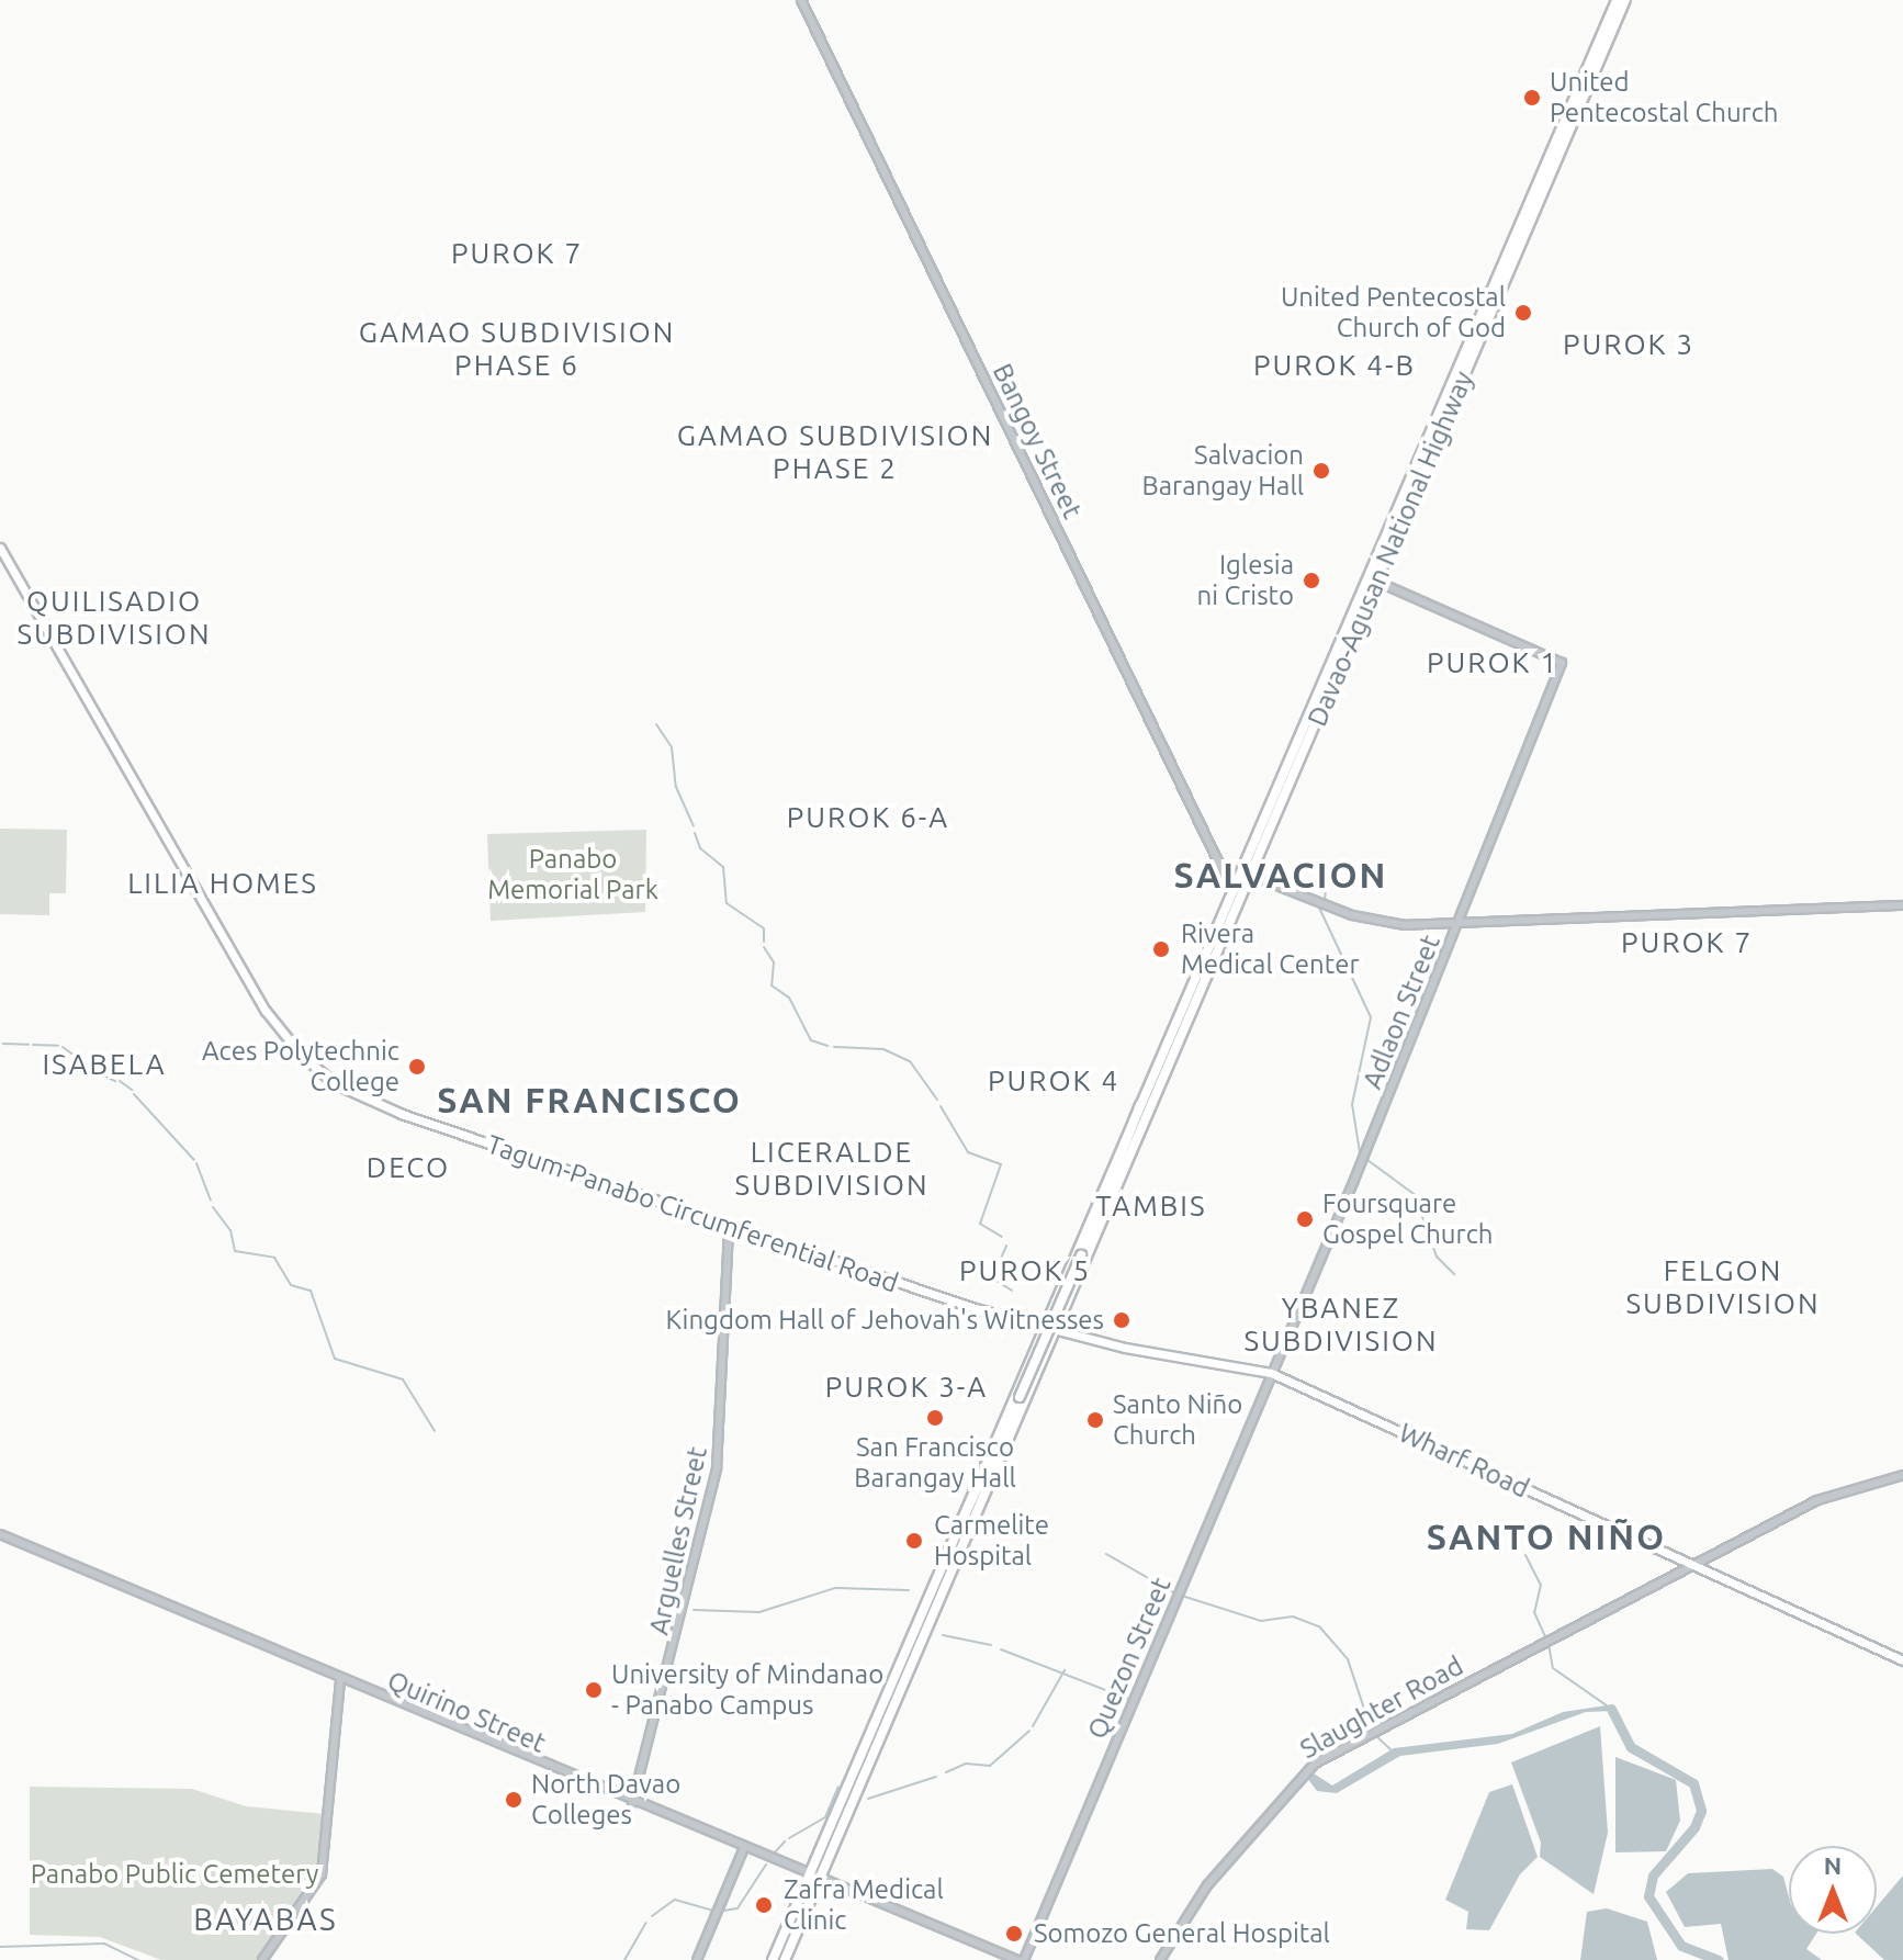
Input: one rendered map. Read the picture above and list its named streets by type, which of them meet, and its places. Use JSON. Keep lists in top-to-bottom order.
{
  "streets": {
    "highway": ["Davao-Agusan National Highway"],
    "main road": ["Tagum-Panabo Circumferential Road", "Wharf Road"],
    "street": [
      "Bangoy Street",
      "Adlaon Street",
      "Arguelles Street",
      "Quezon Street",
      "Slaughter Road",
      "Quirino Street"
    ]
  },
  "crossings": [
    ["Bangoy Street", "Davao-Agusan National Highway"],
    ["Davao-Agusan National Highway", "Adlaon Street"],
    ["Davao-Agusan National Highway", "Tagum-Panabo Circumferential Road"],
    ["Davao-Agusan National Highway", "Wharf Road"],
    ["Davao-Agusan National Highway", "Quirino Street"],
    ["Adlaon Street", "Wharf Road"],
    ["Adlaon Street", "Quezon Street"],
    ["Tagum-Panabo Circumferential Road", "Wharf Road"],
    ["Tagum-Panabo Circumferential Road", "Arguelles Street"],
    ["Wharf Road", "Quezon Street"],
    ["Wharf Road", "Slaughter Road"],
    ["Arguelles Street", "Quirino Street"],
    ["Quezon Street", "Quirino Street"]
  ],
  "districts": [
    "PUROK 7",
    "GAMAO SUBDIVISION PHASE 6",
    "PUROK 3",
    "PUROK 4-B",
    "GAMAO SUBDIVISION PHASE 2",
    "QUILISADIO SUBDIVISION",
    "PUROK 1",
    "PUROK 6-A",
    "SALVACION",
    "LILIA HOMES",
    "PUROK 7",
    "ISABELA",
    "PUROK 4",
    "SAN FRANCISCO",
    "LICERALDE SUBDIVISION",
    "DECO",
    "TAMBIS",
    "PUROK 5",
    "FELGON SUBDIVISION",
    "YBANEZ SUBDIVISION",
    "PUROK 3-A",
    "SANTO NIÑO",
    "BAYABAS"
  ],
  "parks": ["Panabo Memorial Park", "Panabo Public Cemetery"],
  "places": [
    "United Pentecostal Church",
    "United Pentecostal Church of God",
    "Salvacion Barangay Hall",
    "Iglesia ni Cristo",
    "Rivera Medical Center",
    "Aces Polytechnic College",
    "Foursquare Gospel Church",
    "Kingdom Hall of Jehovah's Witnesses",
    "San Francisco Barangay Hall",
    "Santo Niño Church",
    "Carmelite Hospital",
    "University of Mindanao - Panabo Campus",
    "North Davao Colleges",
    "Zafra Medical Clinic",
    "Somozo General Hospital"
  ],
  "north": "top"
}
